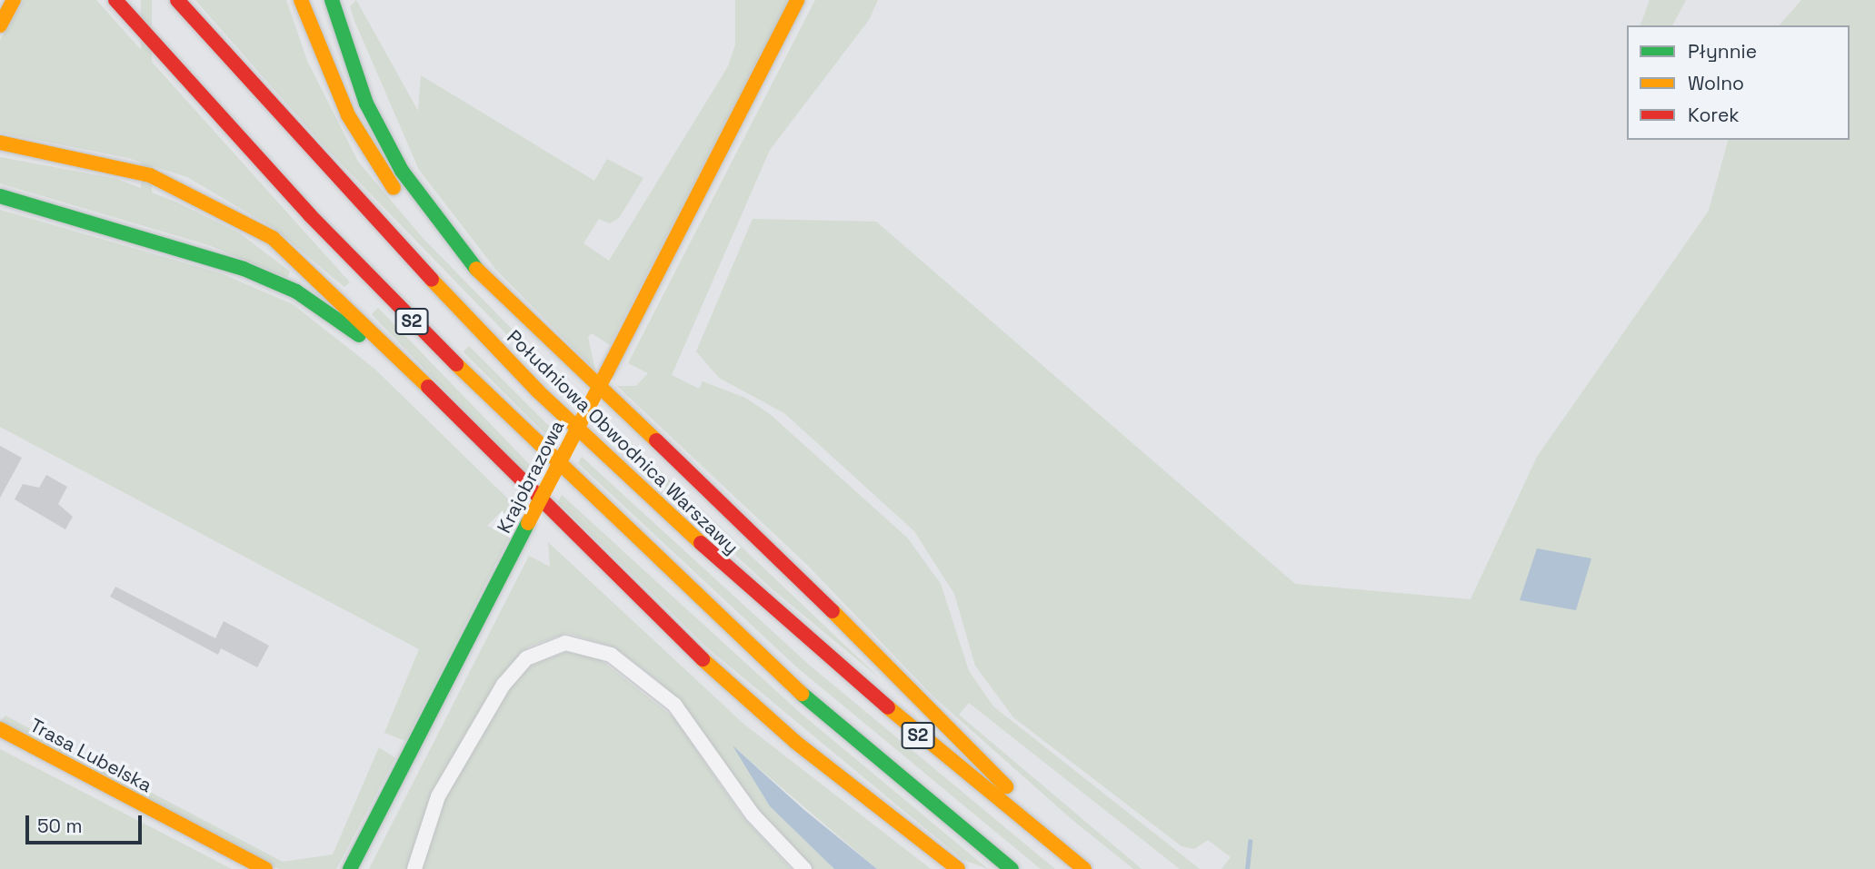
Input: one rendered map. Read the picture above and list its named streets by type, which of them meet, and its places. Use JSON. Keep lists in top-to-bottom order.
{
  "streets": {
    "main road": [
      "S2",
      "Południowa Obwodnica Warszawy",
      "Krajobrazowa",
      "Trasa Lubelska"
    ]
  },
  "legend": ["Płynnie", "Wolno", "Korek"],
  "scale_bar": "50 m"
}
